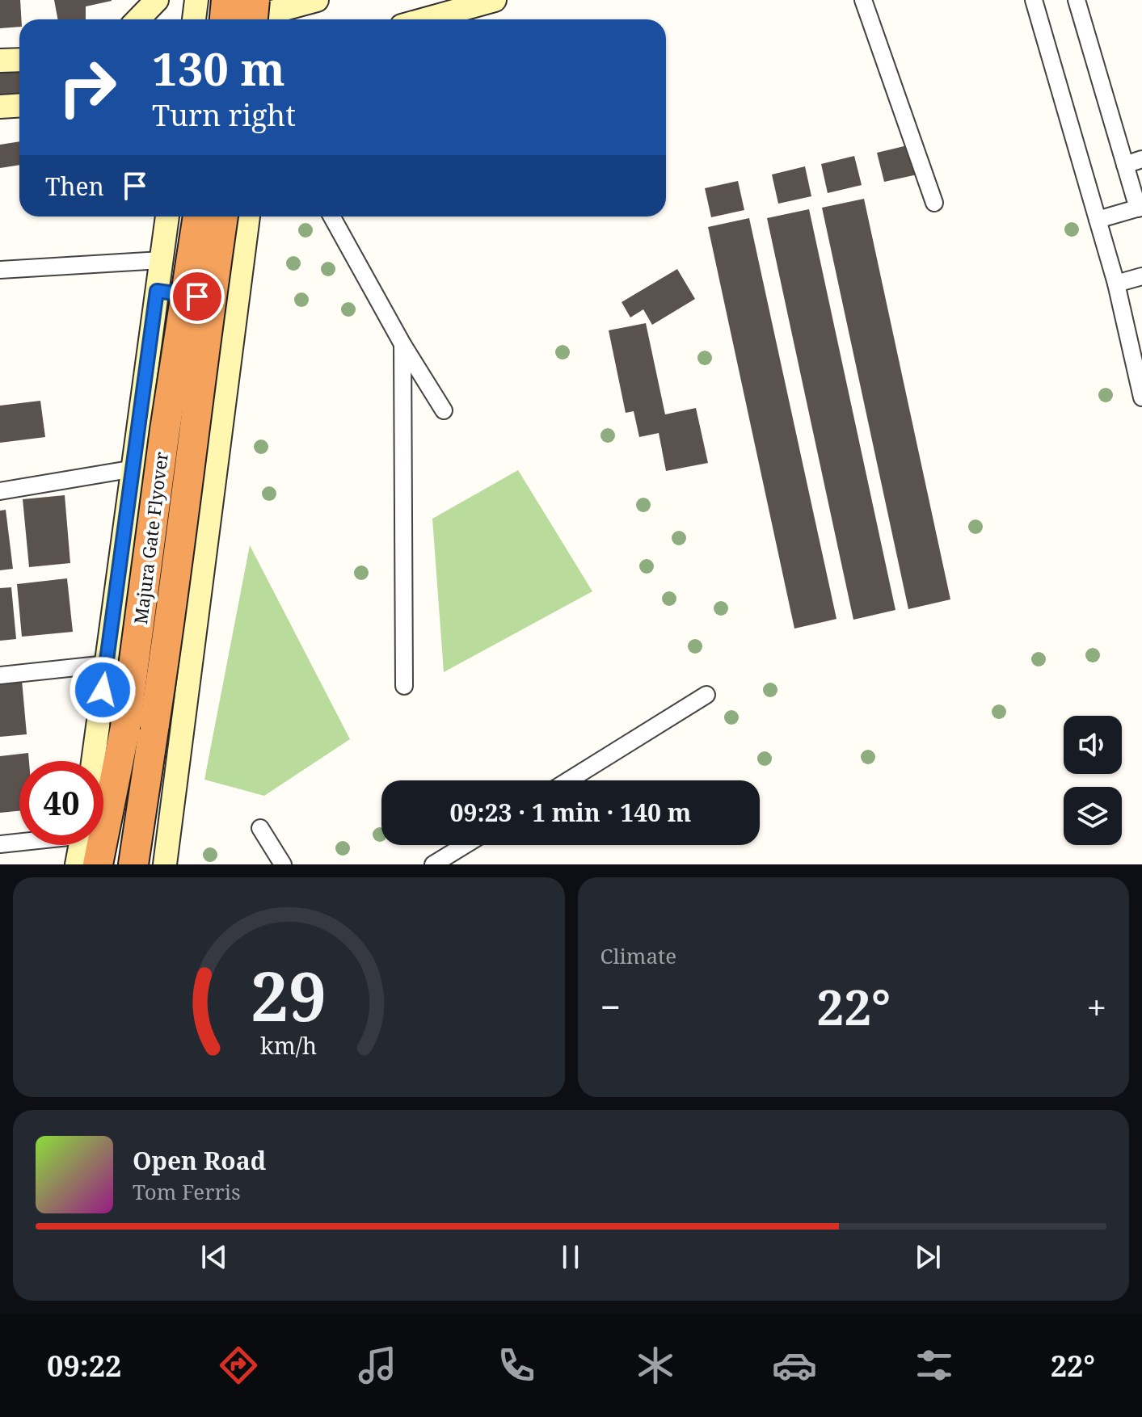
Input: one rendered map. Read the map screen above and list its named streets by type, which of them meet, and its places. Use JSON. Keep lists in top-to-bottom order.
{
  "streets": {
    "highway": ["Majura Gate Flyover"]
  },
  "page": {
    "turn": ["130 m", "Turn right"],
    "then": "Then",
    "limit": "40",
    "trip": "09:23 · 1 min · 140 m",
    "tile": "Climate",
    "heat": ["−", "22°", "+"],
    "song": ["Open Road", "Tom Ferris"],
    "tabs": ["09:22", "22°"],
    "gauge": ["29", "km/h"]
  }
}
